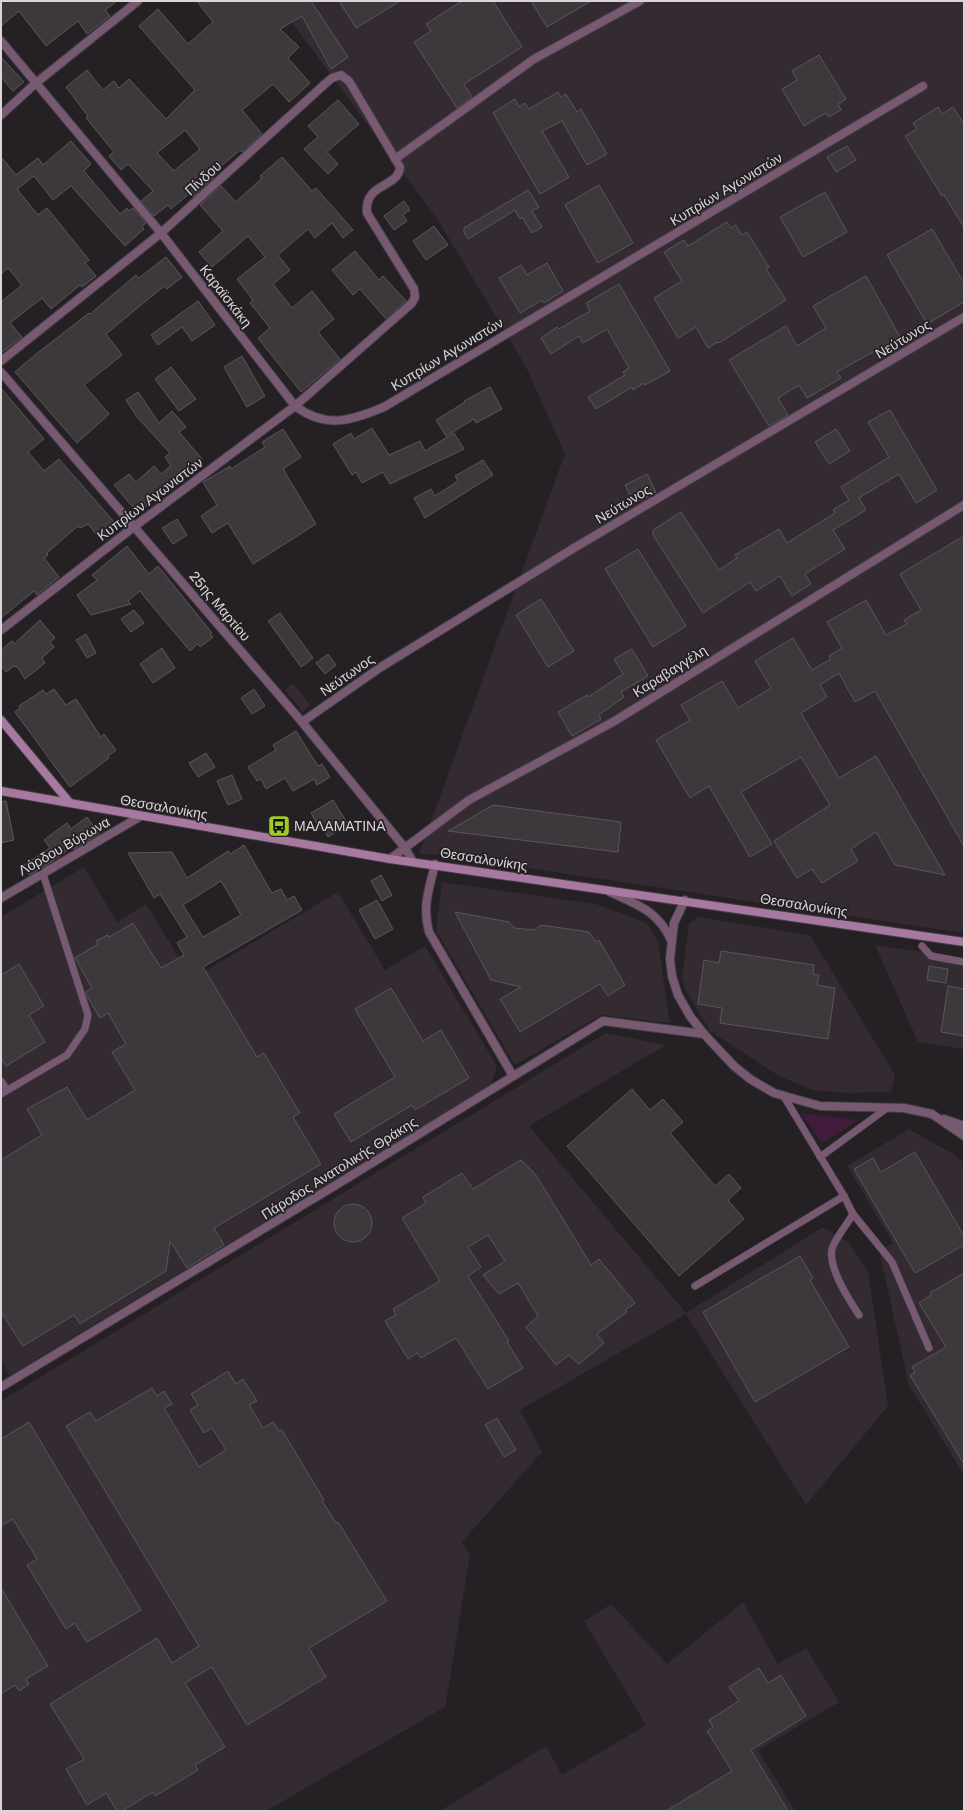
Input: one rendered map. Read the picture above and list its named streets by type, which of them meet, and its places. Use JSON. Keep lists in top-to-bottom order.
{
  "streets": {
    "main road": ["Θεσσαλονίκης"],
    "street": [
      "Πίνδου",
      "Κυπρίων Αγωνιστών",
      "Καραϊσκάκη",
      "Νεύτωνος",
      "25ης Μαρτίου",
      "Καραβαγγέλη",
      "Λόρδου Βύρωνα",
      "Πάροδος Ανατολικής Θράκης"
    ]
  },
  "crossings": [
    ["Πίνδου", "Καραϊσκάκη"],
    ["Κυπρίων Αγωνιστών", "Καραϊσκάκη"],
    ["Κυπρίων Αγωνιστών", "25ης Μαρτίου"],
    ["Νεύτωνος", "25ης Μαρτίου"],
    ["25ης Μαρτίου", "Καραβαγγέλη"],
    ["25ης Μαρτίου", "Θεσσαλονίκης"],
    ["Καραβαγγέλη", "Θεσσαλονίκης"],
    ["Θεσσαλονίκης", "Λόρδου Βύρωνα"]
  ],
  "places": {
    "bus stop": ["ΜΑΛΑΜΑΤΙΝΑ"]
  }
}
